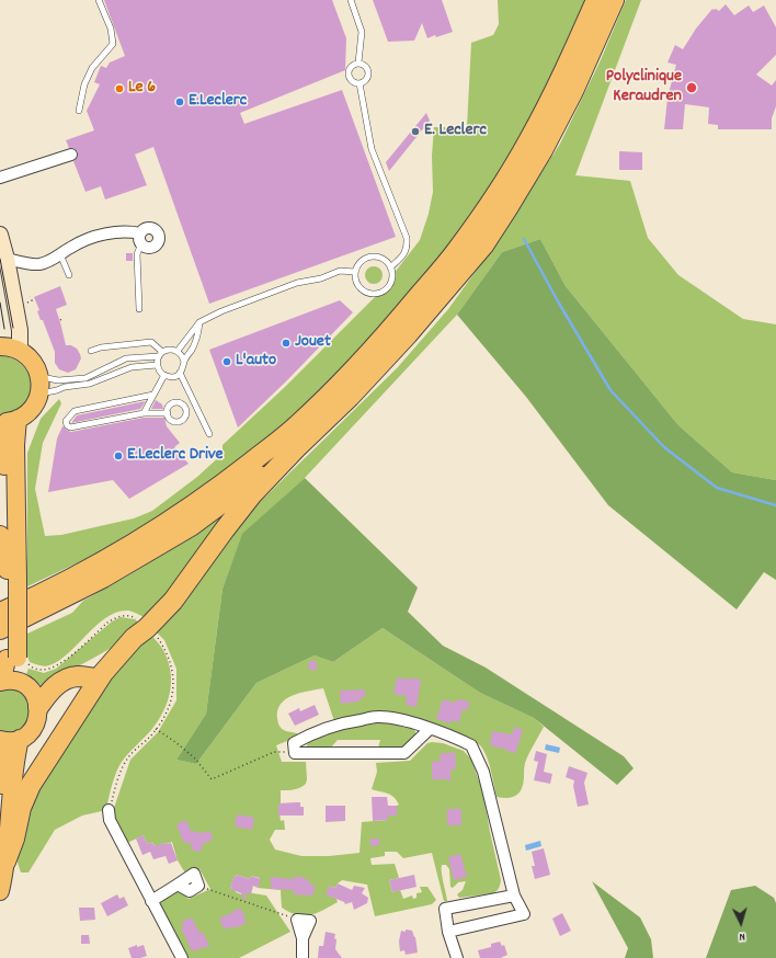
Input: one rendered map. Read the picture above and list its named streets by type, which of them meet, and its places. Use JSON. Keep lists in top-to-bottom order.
{
  "places": [
    "Polyclinique Keraudren",
    "Le 6",
    "E.Leclerc",
    "E. Leclerc",
    "Jouet",
    "L'auto",
    "E.Leclerc Drive"
  ],
  "north": "bottom"
}
